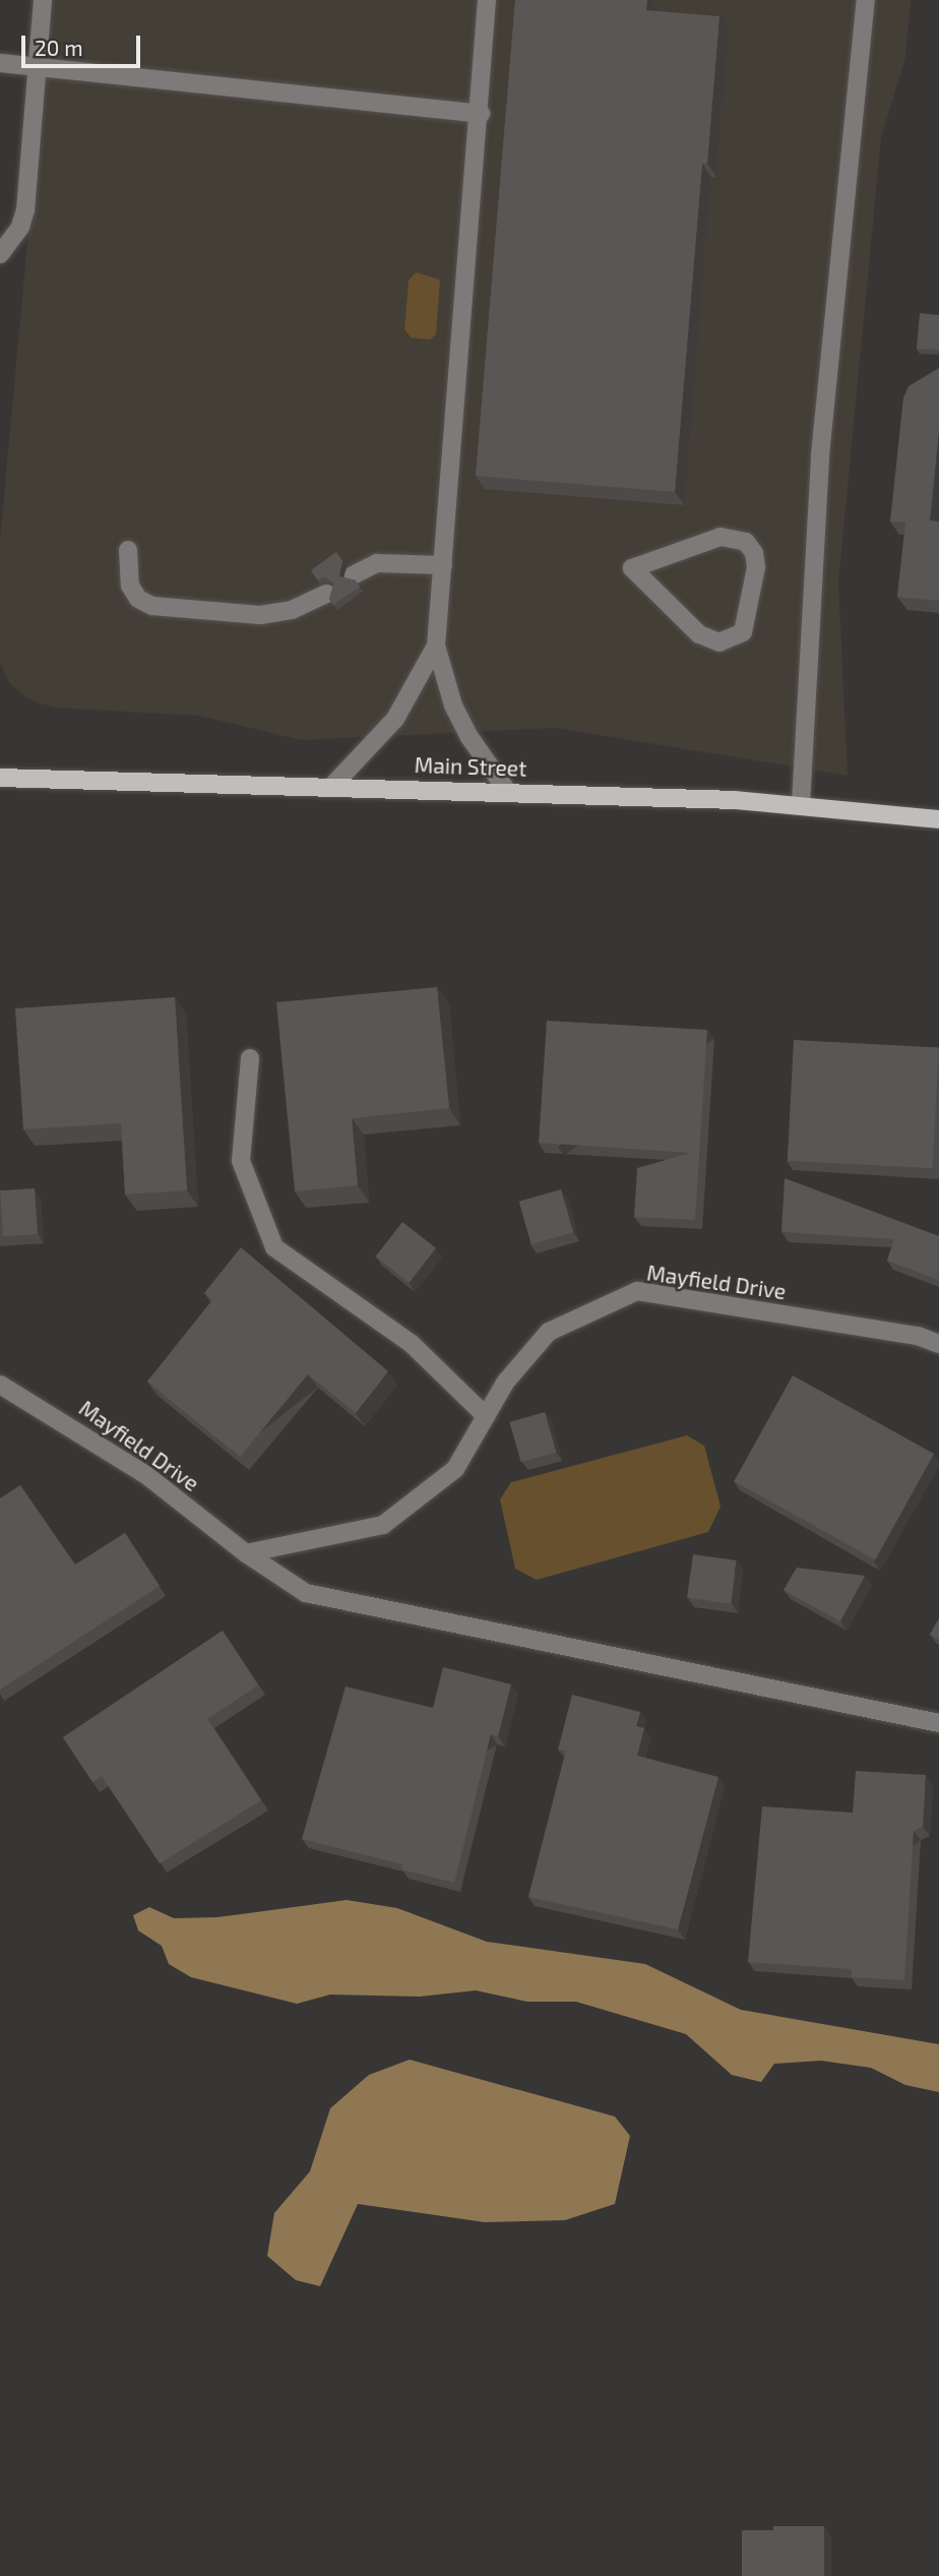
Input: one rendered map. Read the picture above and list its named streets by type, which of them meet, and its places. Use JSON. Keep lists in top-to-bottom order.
{
  "streets": {
    "main road": ["Main Street"],
    "street": ["Mayfield Drive"]
  },
  "scale_bar": "20 m"
}
